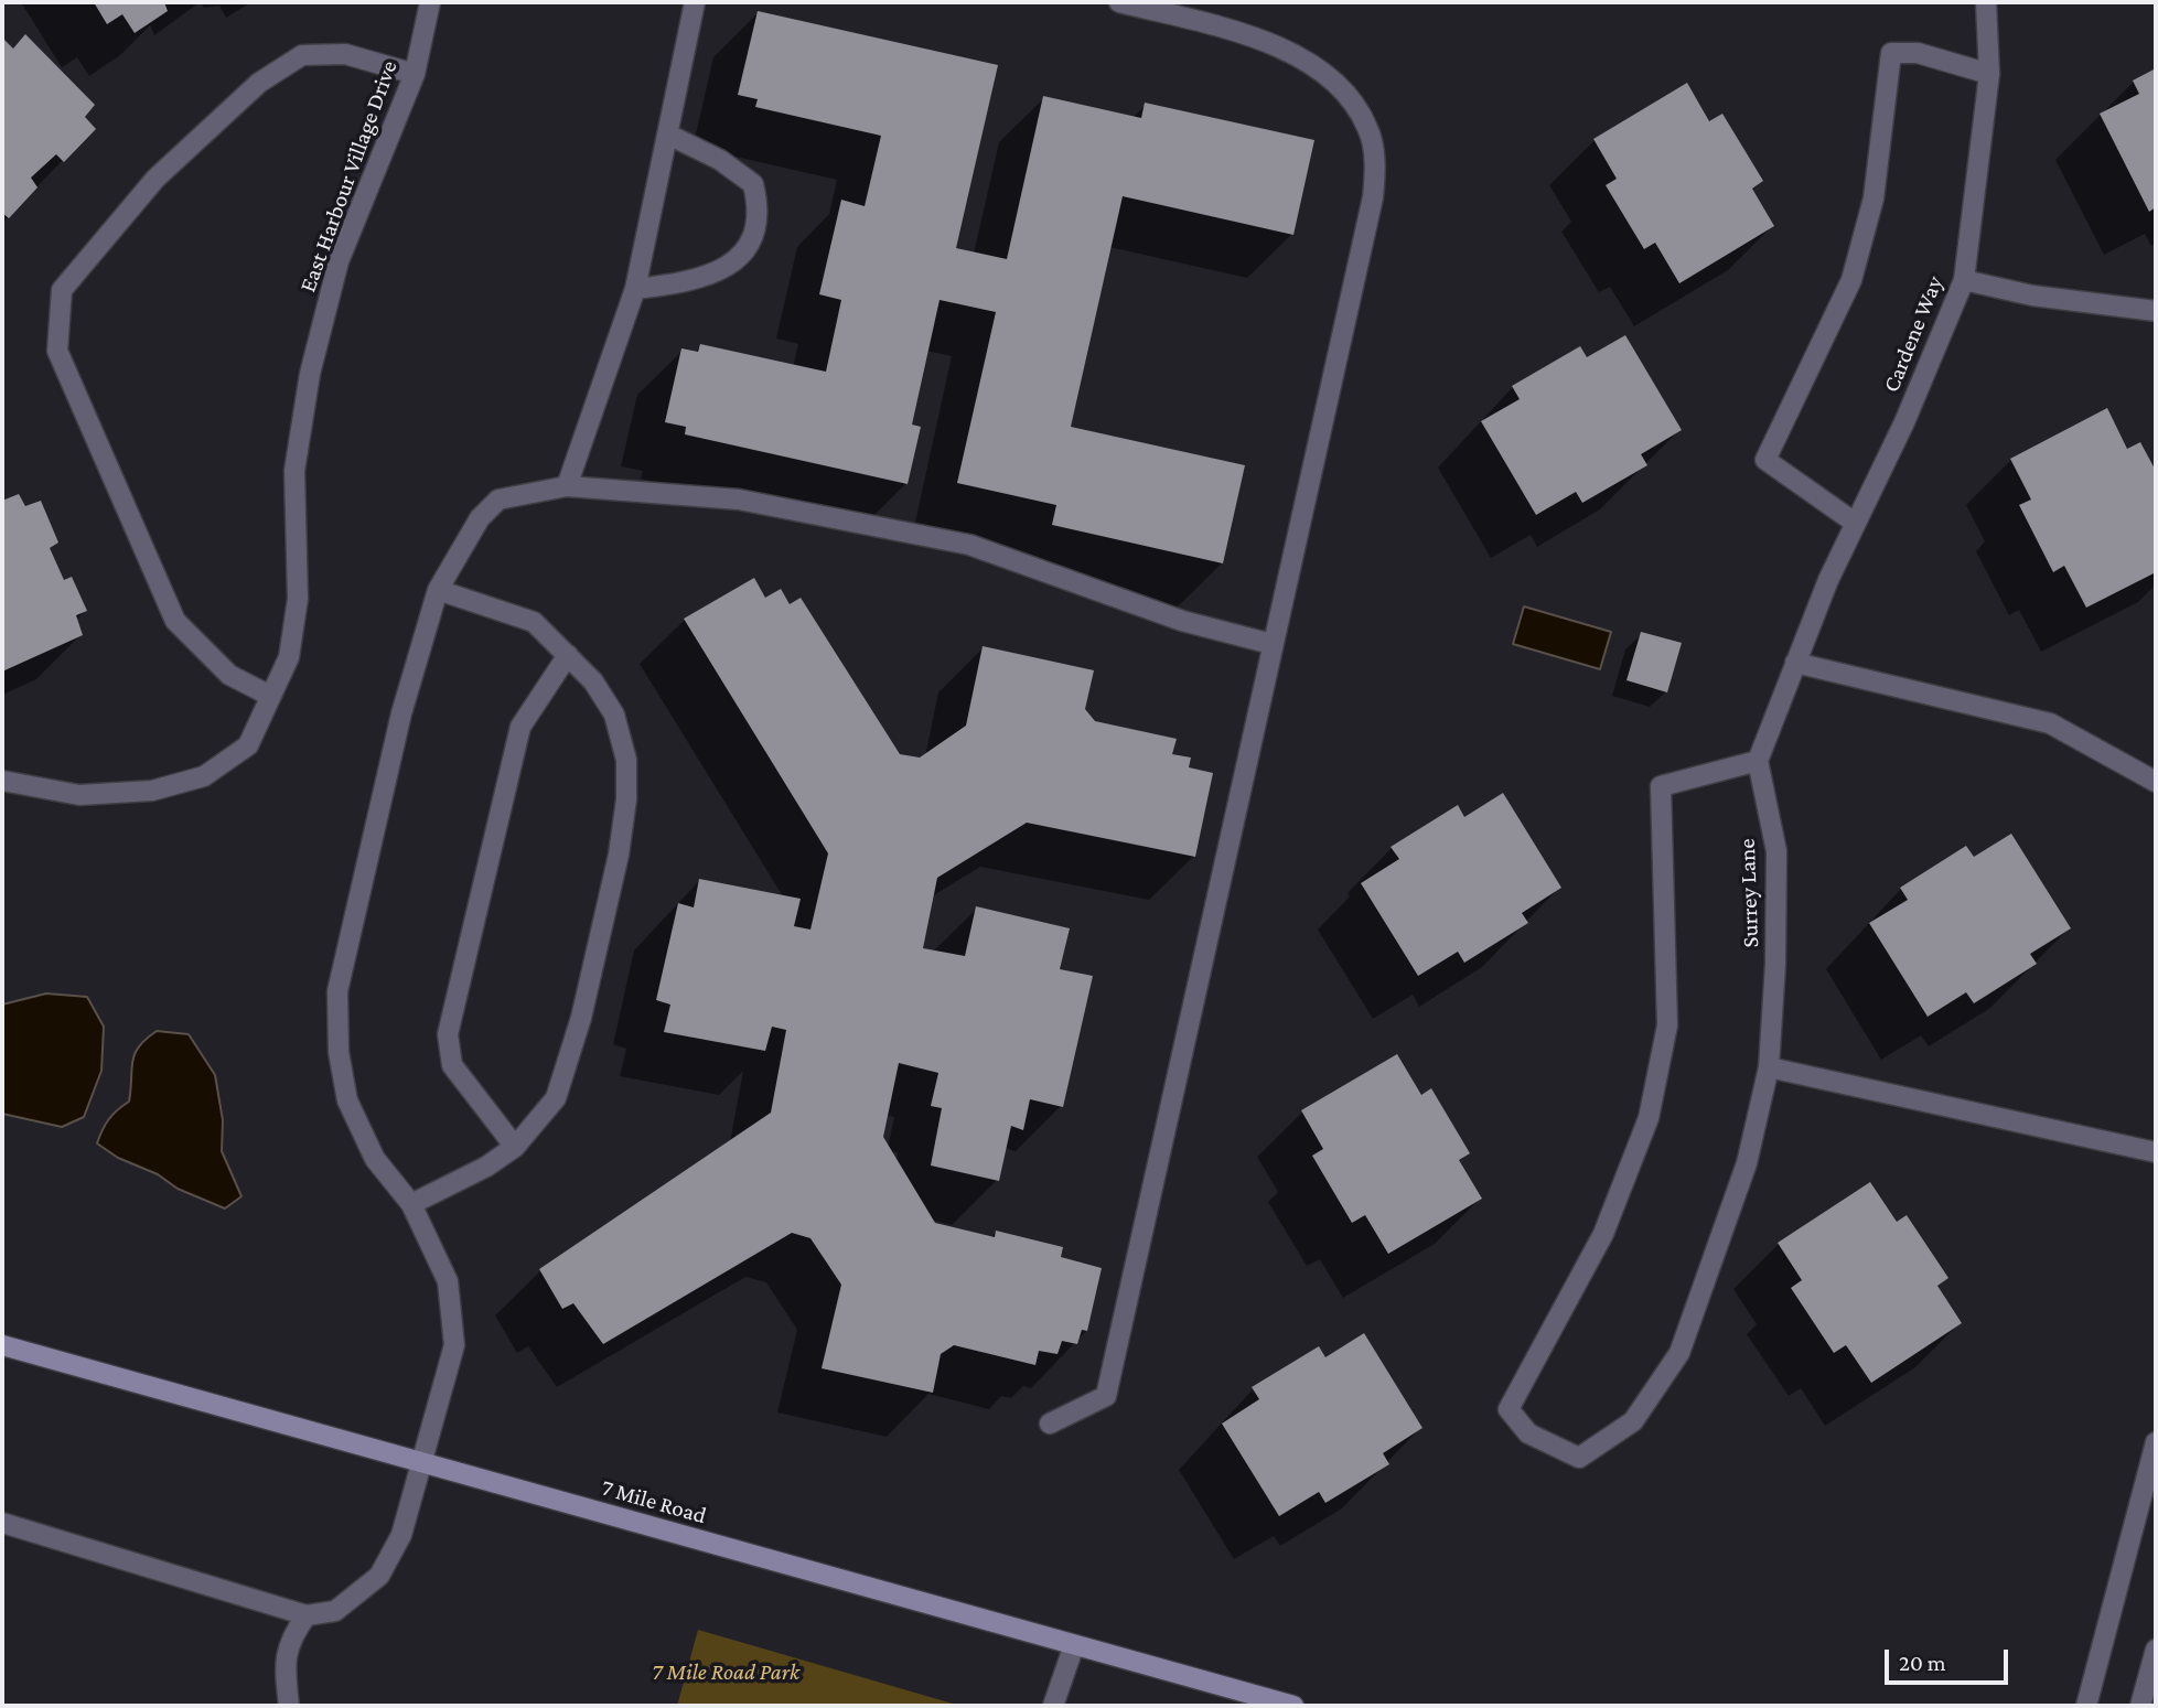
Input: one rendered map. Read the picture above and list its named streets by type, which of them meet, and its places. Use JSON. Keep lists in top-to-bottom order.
{
  "streets": {
    "street": [
      "East Harbour Village Drive",
      "Cardene Way",
      "Surrey Lane",
      "7 Mile Road"
    ]
  },
  "parks": ["7 Mile Road Park"],
  "scale_bar": "20 m"
}
